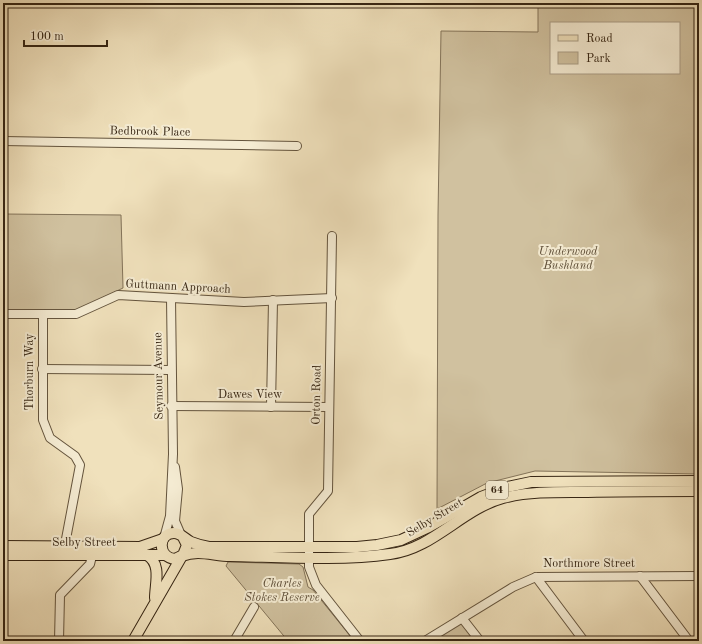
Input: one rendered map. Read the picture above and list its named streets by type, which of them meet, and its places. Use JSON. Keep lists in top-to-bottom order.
{
  "streets": {
    "main road": ["64", "Selby Street"],
    "street": [
      "Bedbrook Place",
      "Guttmann Approach",
      "Thorburn Way",
      "Seymour Avenue",
      "Dawes View",
      "Orton Road",
      "Northmore Street"
    ]
  },
  "crossings": [
    ["Guttmann Approach", "Thorburn Way"],
    ["Guttmann Approach", "Seymour Avenue"],
    ["Guttmann Approach", "Orton Road"],
    ["Thorburn Way", "Selby Street"],
    ["Seymour Avenue", "Dawes View"],
    ["Seymour Avenue", "64"],
    ["Seymour Avenue", "Selby Street"],
    ["Dawes View", "Orton Road"],
    ["Orton Road", "Selby Street"],
    ["64", "Selby Street"]
  ],
  "parks": ["Underwood Bushland", "Charles Stokes Reserve"],
  "legend": ["Road", "Park"],
  "scale_bar": "100 m"
}
